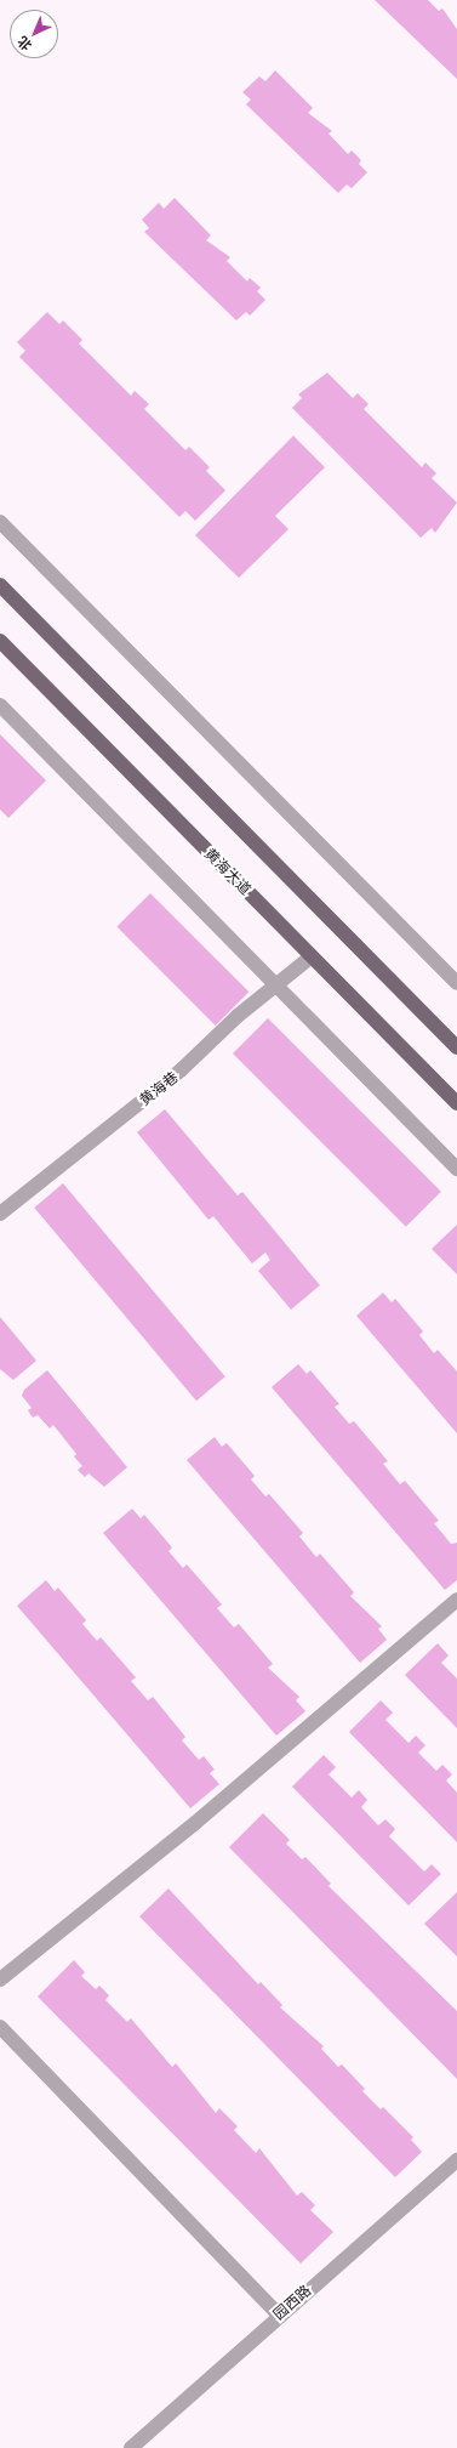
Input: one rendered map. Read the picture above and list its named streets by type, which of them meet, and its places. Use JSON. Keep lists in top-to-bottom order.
{
  "streets": {
    "main road": ["黄海大道"],
    "street": ["黄海巷", "园西路"]
  },
  "crossings": [
    ["黄海大道", "黄海巷"]
  ],
  "north": "bottom left"
}
